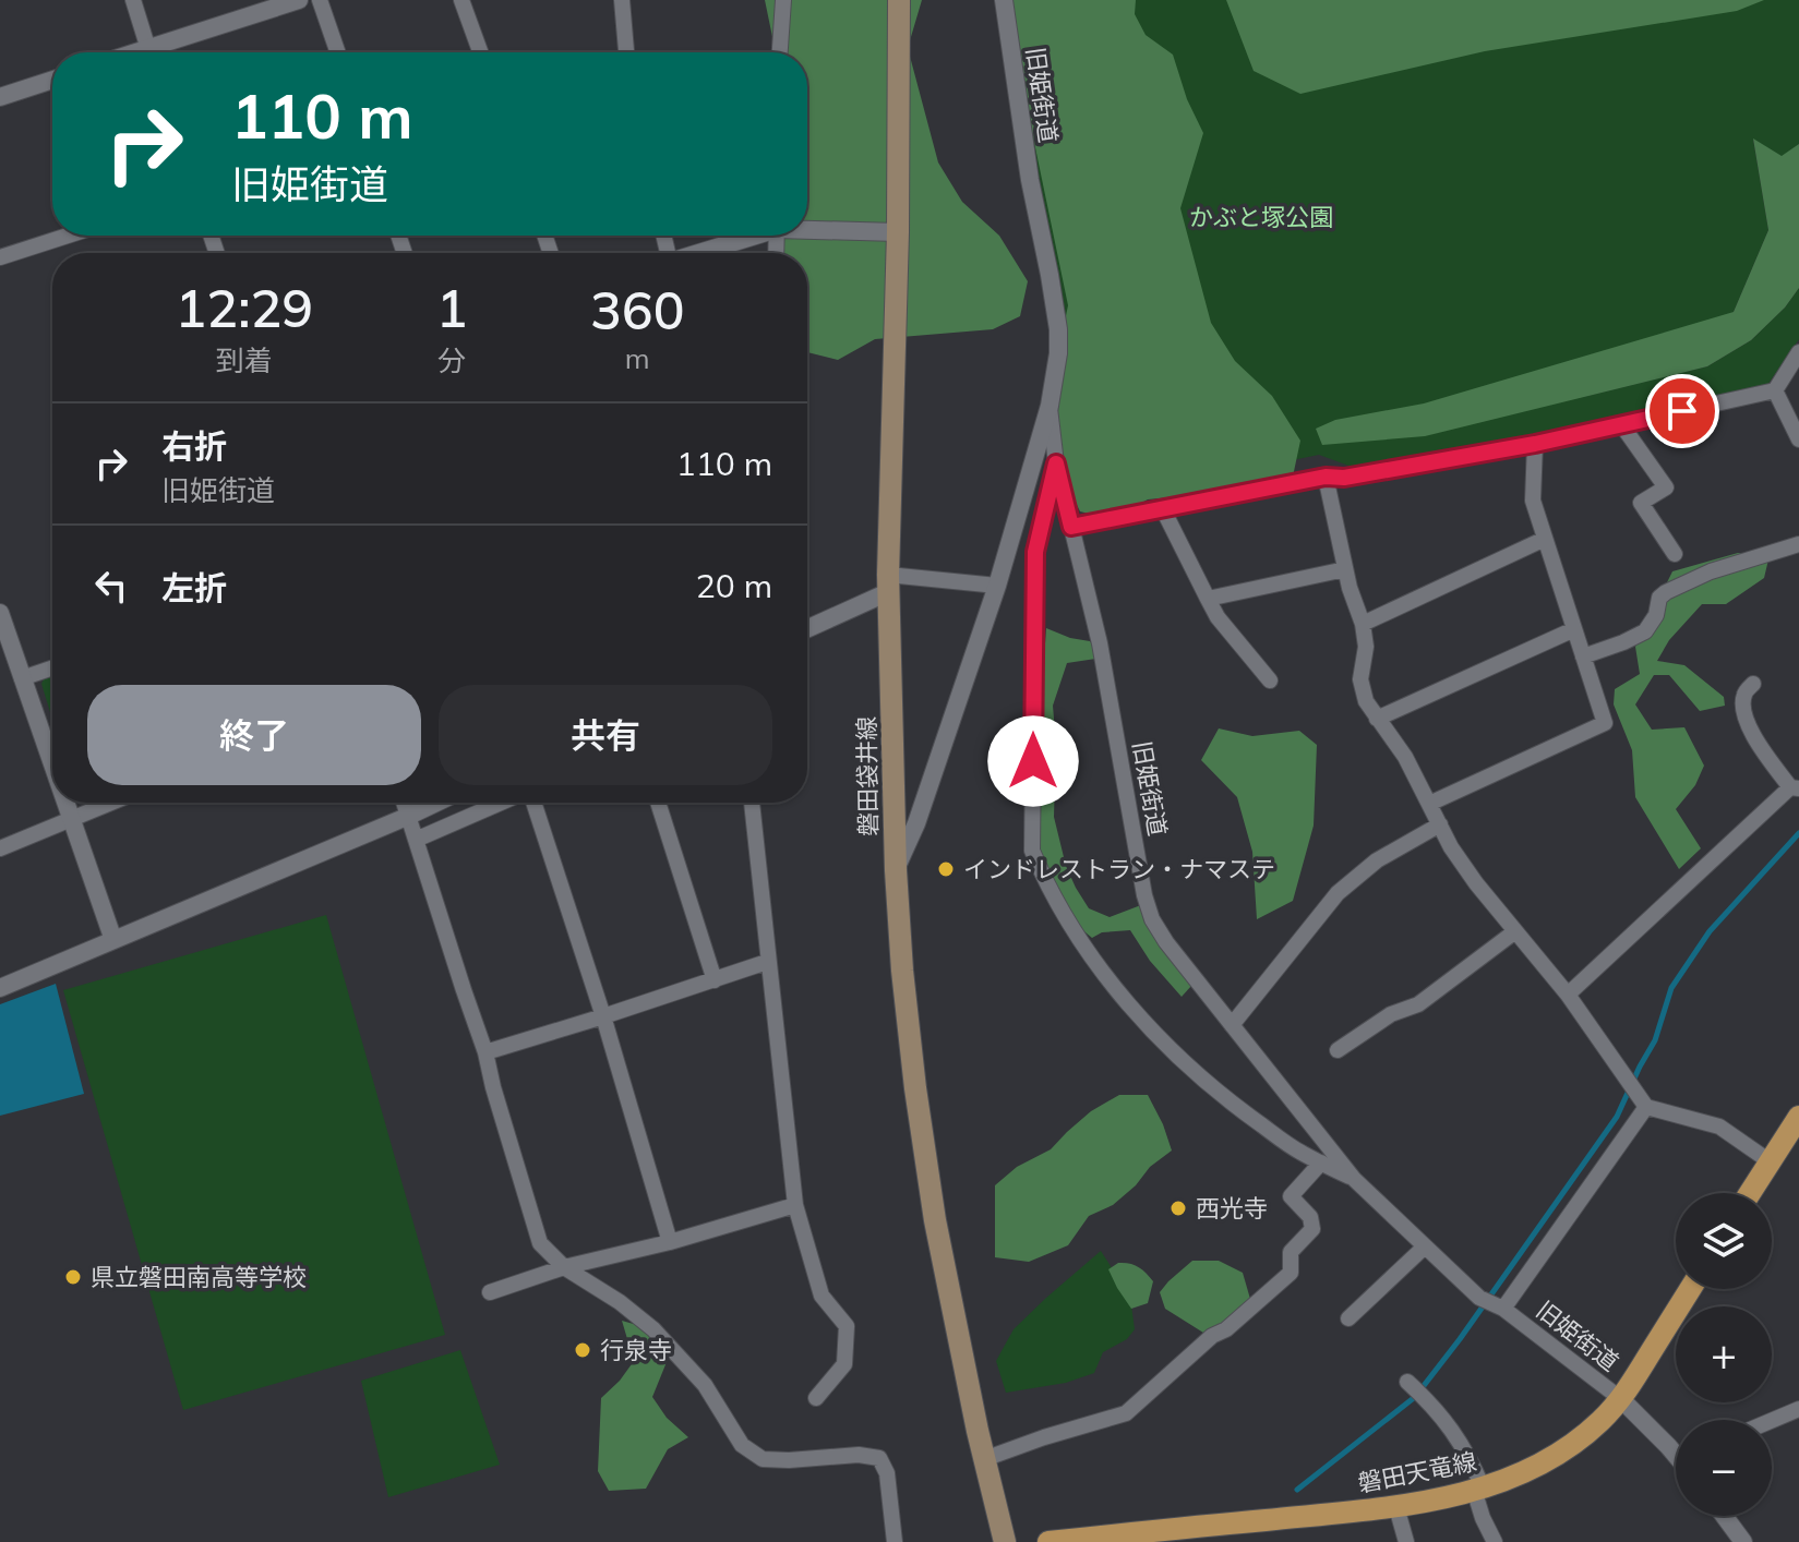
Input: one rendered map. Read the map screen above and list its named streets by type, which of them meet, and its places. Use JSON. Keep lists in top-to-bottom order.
{
  "streets": {
    "main road": ["磐田袋井線", "磐田天竜線"],
    "street": ["旧姫街道"]
  },
  "crossings": [
    ["旧姫街道", "磐田天竜線"]
  ],
  "parks": ["かぶと塚公園"],
  "places": [
    "インドレストラン・ナマステ",
    "西光寺",
    "県立磐田南高等学校",
    "行泉寺"
  ],
  "page": {
    "turn": ["110 m", "旧姫街道"],
    "eta": [
      "12:29",
      "到着",
      "1",
      "分",
      "360",
      "m"
    ],
    "list": [
      {
        "name": "右折",
        "note": "旧姫街道",
        "value": "110 m"
      },
      {
        "name": "左折",
        "value": "20 m"
      }
    ],
    "buttons": ["終了", "共有"],
    "map_buttons": ["+", "−"]
  }
}
